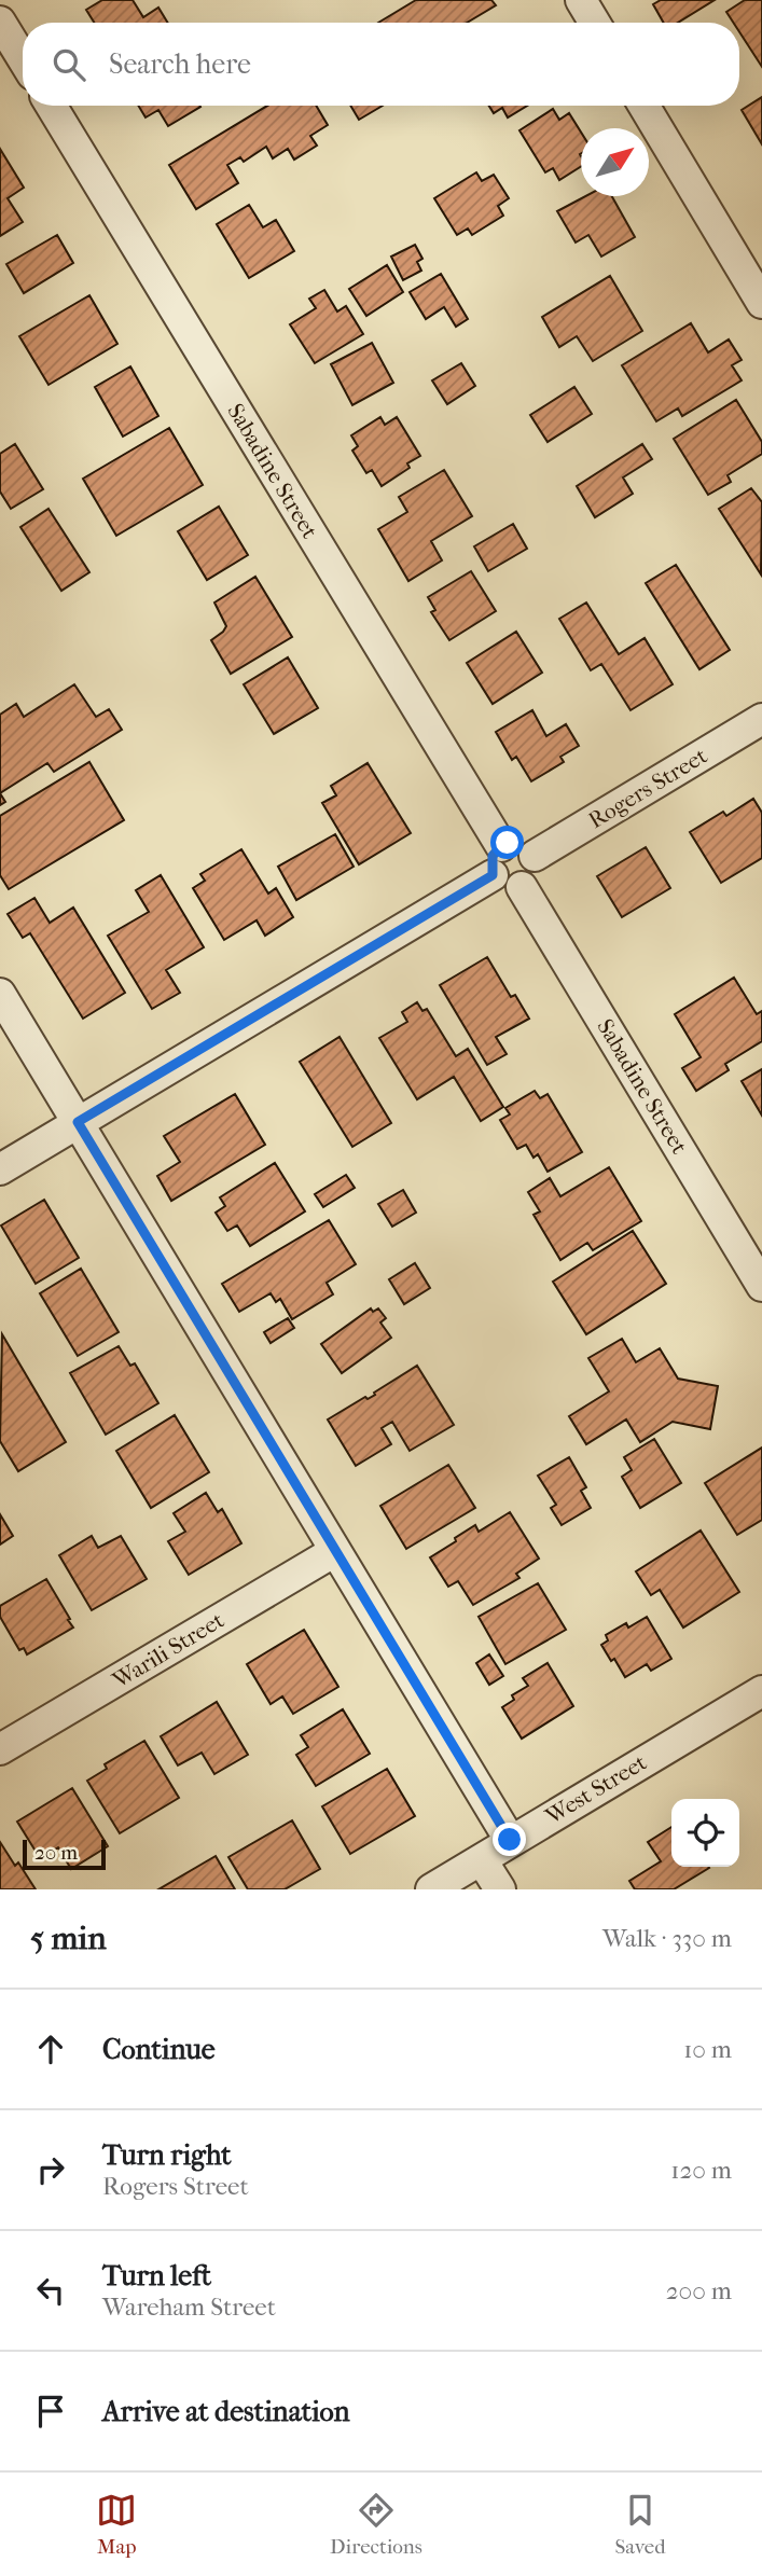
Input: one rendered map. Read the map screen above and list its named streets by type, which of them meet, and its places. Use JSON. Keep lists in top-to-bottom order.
{
  "streets": {
    "street": [
      "Sabadine Street",
      "Rogers Street",
      "Warili Street",
      "West Street"
    ]
  },
  "crossings": [
    ["Sabadine Street", "Rogers Street"]
  ],
  "scale_bar": "20 m",
  "north": "top right",
  "page": {
    "search": "Search here",
    "scale": "20 m",
    "heading": ["5 min", "Walk · 330 m"],
    "list": [
      ["Continue", "10 m"],
      ["Turn right", "Rogers Street", "120 m"],
      ["Turn left", "Wareham Street", "200 m"],
      "Arrive at destination"
    ],
    "nav": ["Map", "Directions", "Saved"]
  }
}
